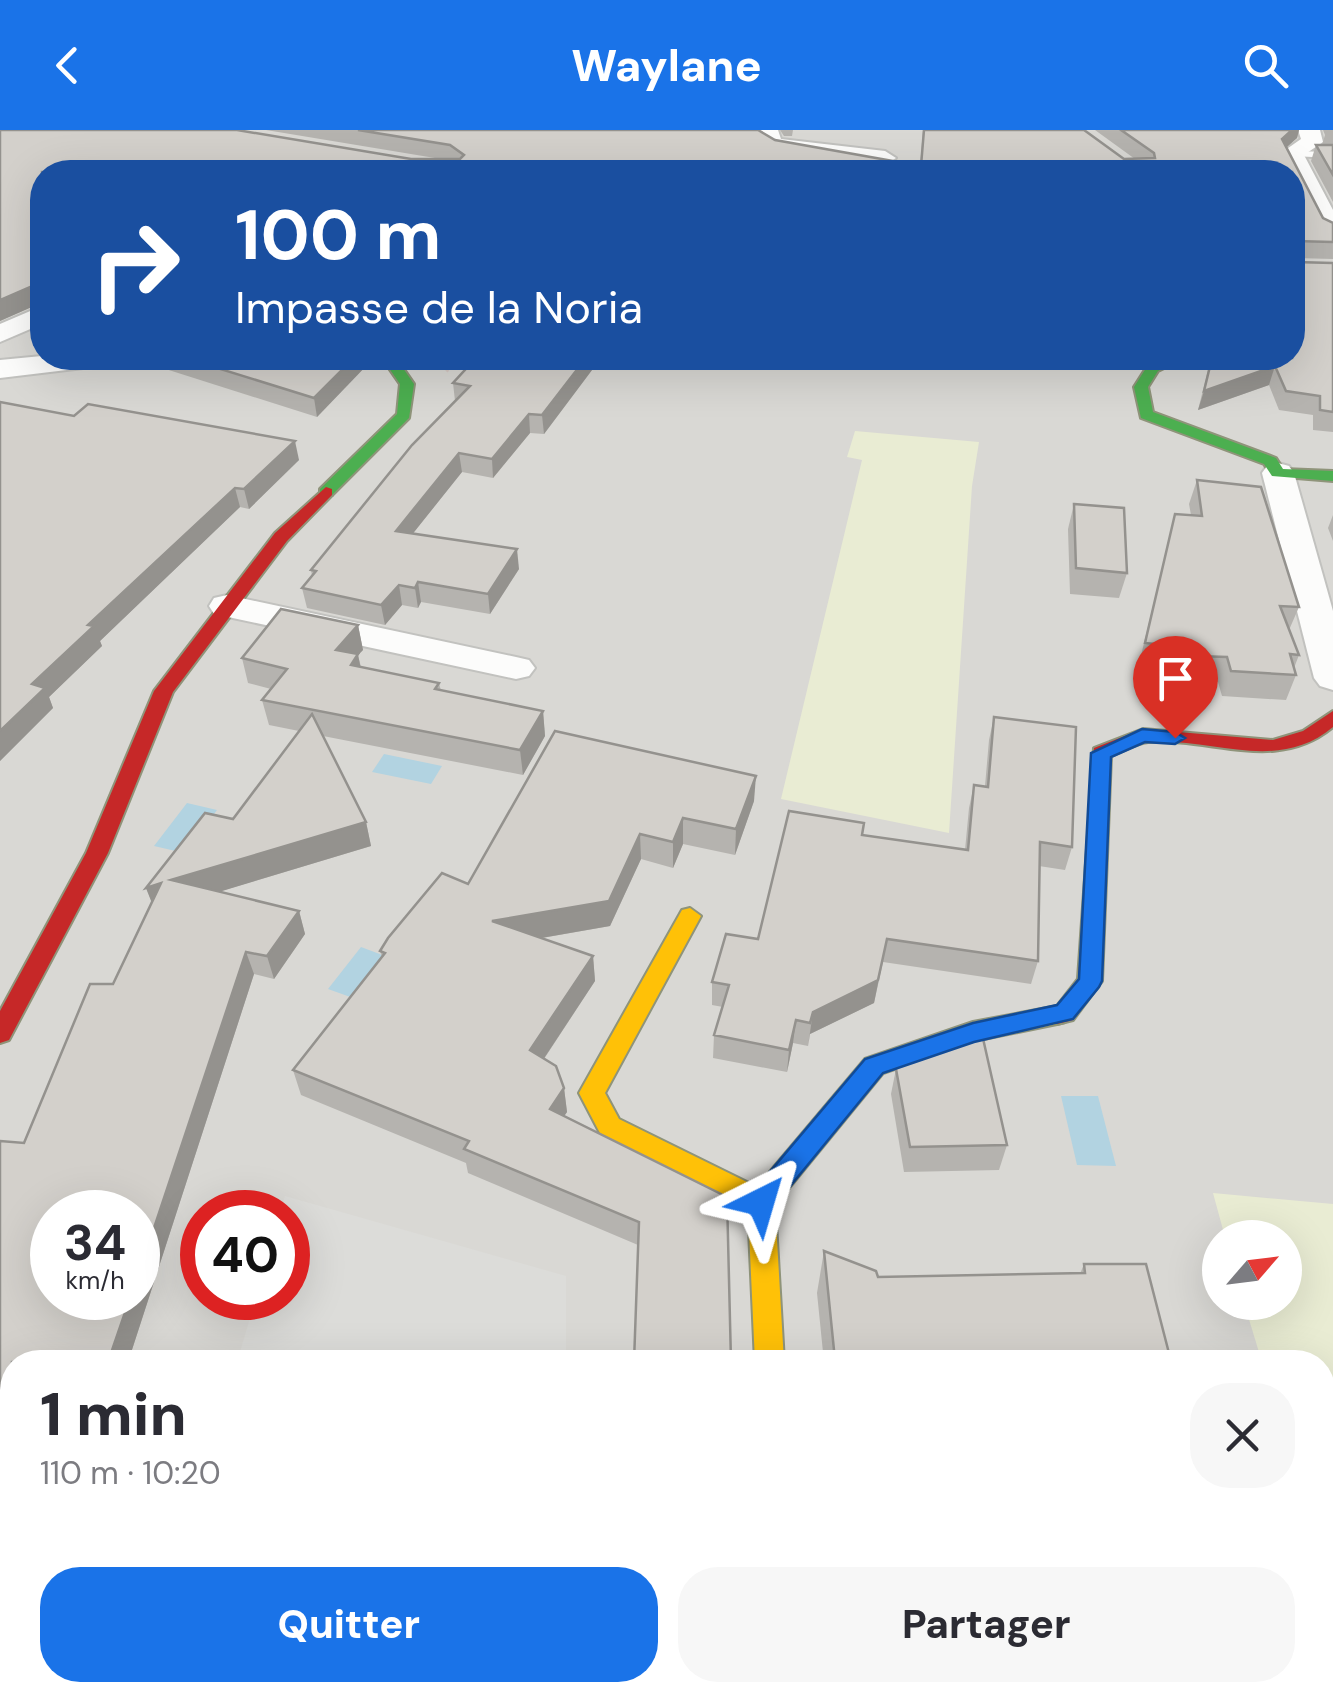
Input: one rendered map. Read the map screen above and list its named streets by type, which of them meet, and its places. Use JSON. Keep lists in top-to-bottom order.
{
  "north": "top right",
  "page": {
    "header": "Waylane",
    "turn": ["100 m", "Impasse de la Noria"],
    "speed": "34 km/h",
    "limit": "40",
    "heading": ["1 min", "110 m · 10:20"],
    "buttons": ["Quitter", "Partager"]
  }
}
